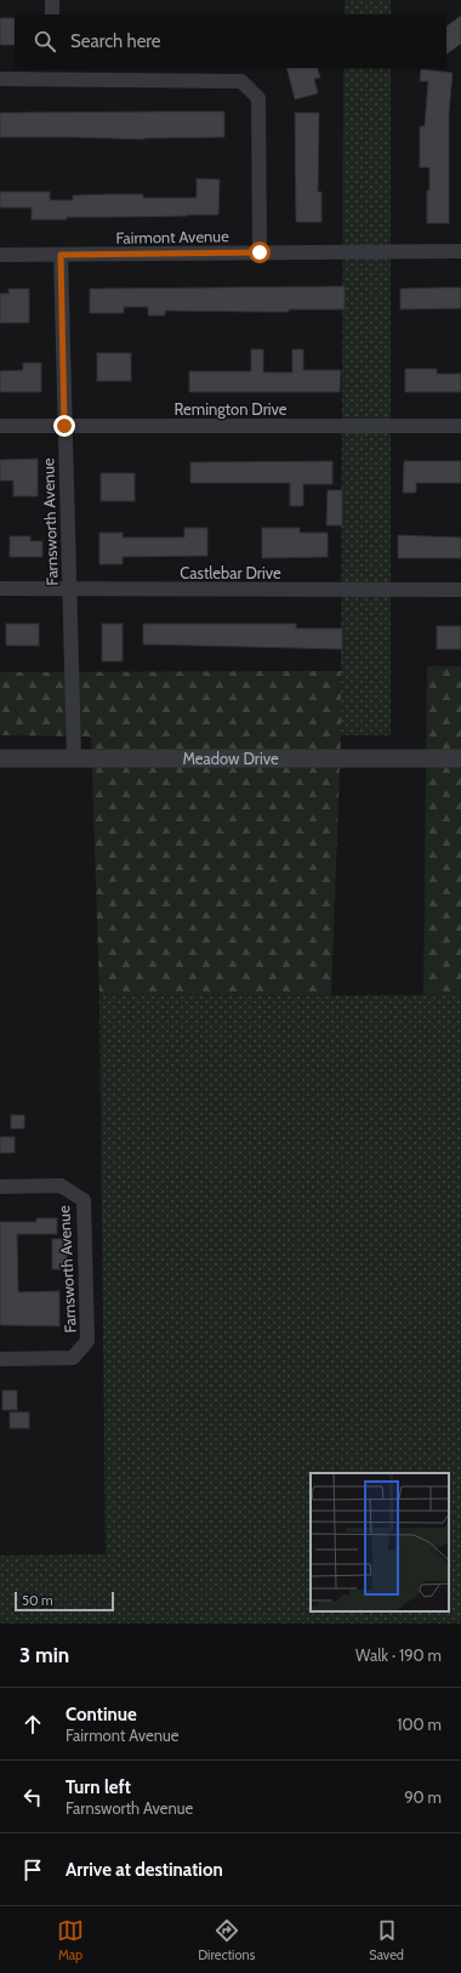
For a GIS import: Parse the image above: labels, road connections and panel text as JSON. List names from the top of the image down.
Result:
{
  "streets": {
    "street": [
      "Fairmont Avenue",
      "Remington Drive",
      "Farnsworth Avenue",
      "Castlebar Drive",
      "Meadow Drive"
    ]
  },
  "crossings": [
    ["Fairmont Avenue", "Farnsworth Avenue"],
    ["Remington Drive", "Farnsworth Avenue"],
    ["Farnsworth Avenue", "Castlebar Drive"],
    ["Farnsworth Avenue", "Meadow Drive"]
  ],
  "scale_bar": "50 m",
  "page": {
    "search": "Search here",
    "scale": "50 m",
    "heading": ["3 min", "Walk · 190 m"],
    "list": [
      ["Continue", "Fairmont Avenue", "100 m"],
      ["Turn left", "Farnsworth Avenue", "90 m"],
      "Arrive at destination"
    ],
    "nav": ["Map", "Directions", "Saved"]
  }
}
